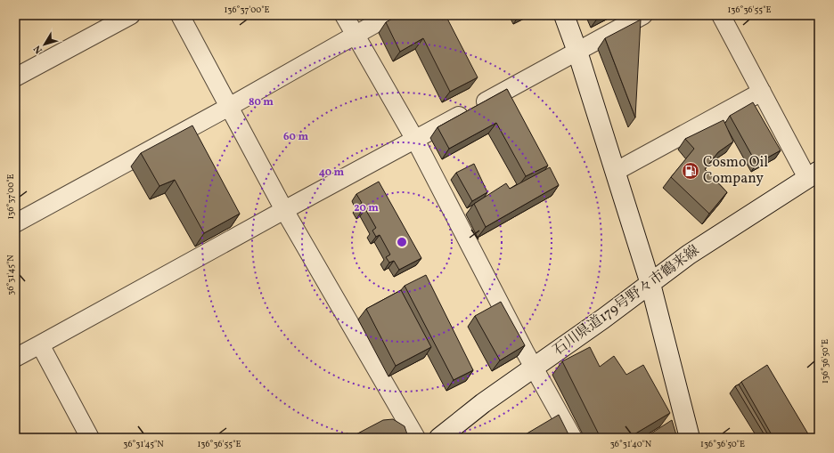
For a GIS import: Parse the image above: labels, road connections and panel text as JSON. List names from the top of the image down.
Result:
{
  "streets": {
    "main road": ["石川県道179号野々市鶴来線"]
  },
  "places": {
    "fuel station": ["Cosmo Oil Company"]
  },
  "north": "bottom left",
  "coordinates": [
    "136°37'00\"E",
    "136°36'55\"E",
    "36°31'45\"N",
    "136°36'50\"E",
    "36°31'40\"N"
  ],
  "rings": [
    "80 m",
    "60 m",
    "40 m",
    "20 m"
  ]
}
